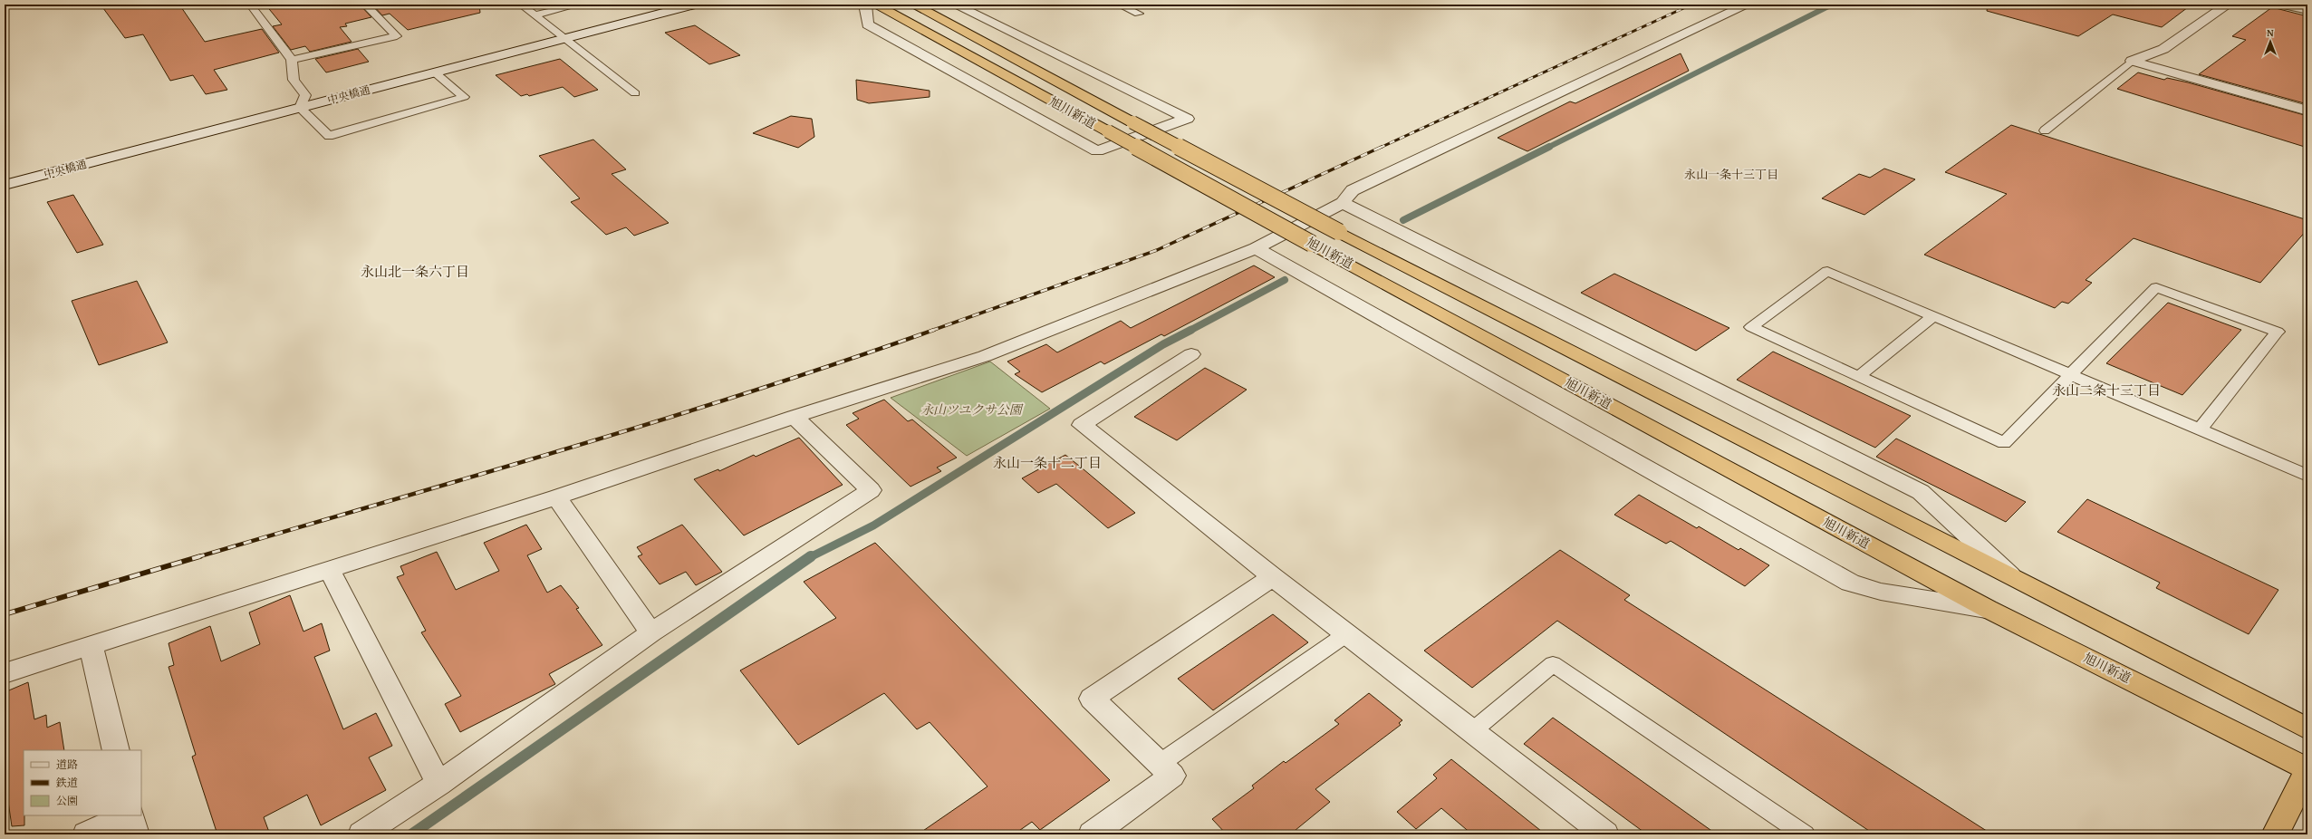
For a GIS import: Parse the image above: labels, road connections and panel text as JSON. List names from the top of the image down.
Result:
{
  "streets": {
    "highway": ["旭川新道"],
    "street": ["中央橋通"]
  },
  "districts": [
    "永山一条十三丁目",
    "永山北一条六丁目",
    "永山二条十三丁目",
    "永山一条十二丁目"
  ],
  "parks": ["永山ツユクサ公園"],
  "legend": ["道路", "鉄道", "公園"],
  "north": "top"
}
